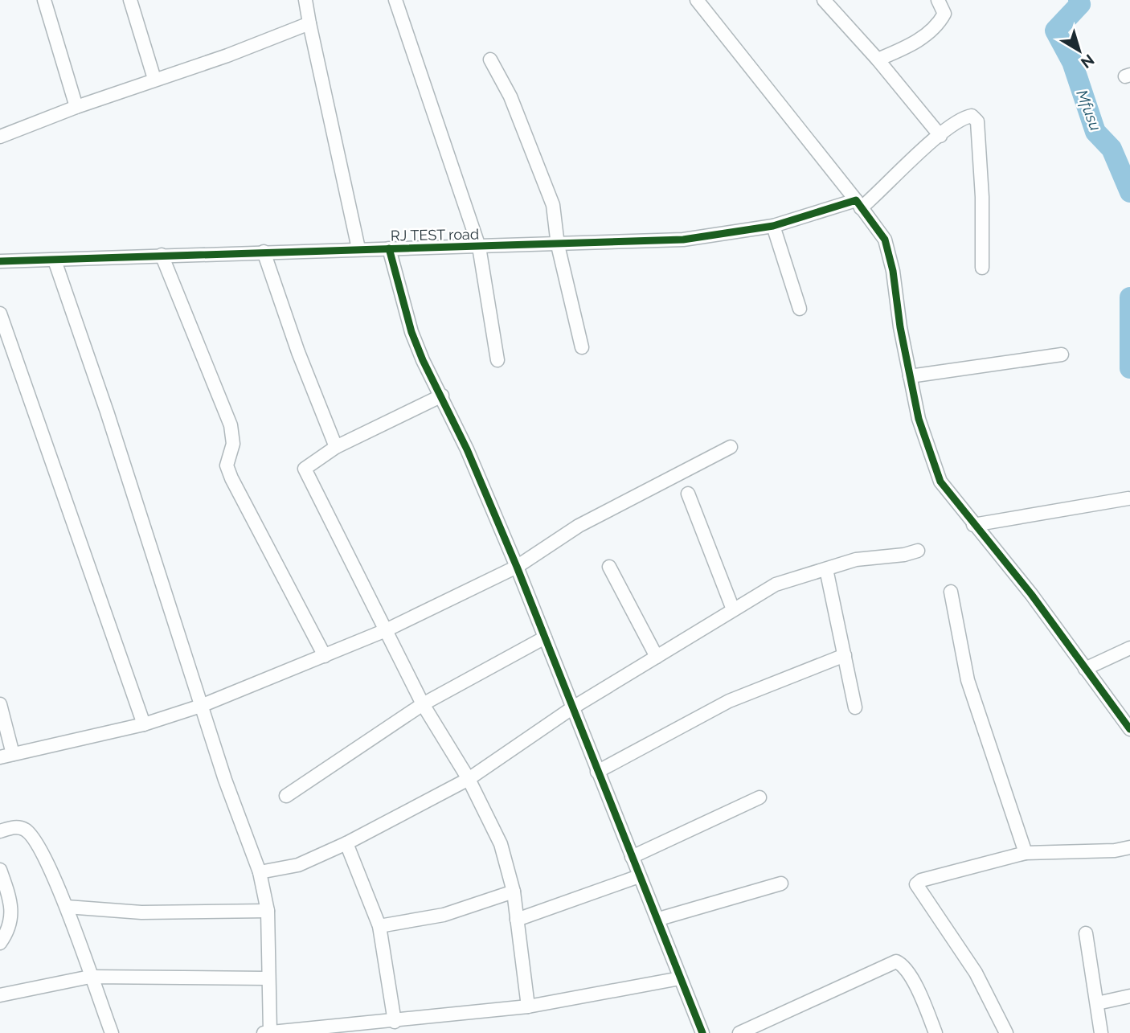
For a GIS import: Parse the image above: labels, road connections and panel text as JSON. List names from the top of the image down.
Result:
{
  "streets": {
    "street": ["RJ TEST road"]
  },
  "water": ["Mfusu"],
  "north": "bottom right"
}
